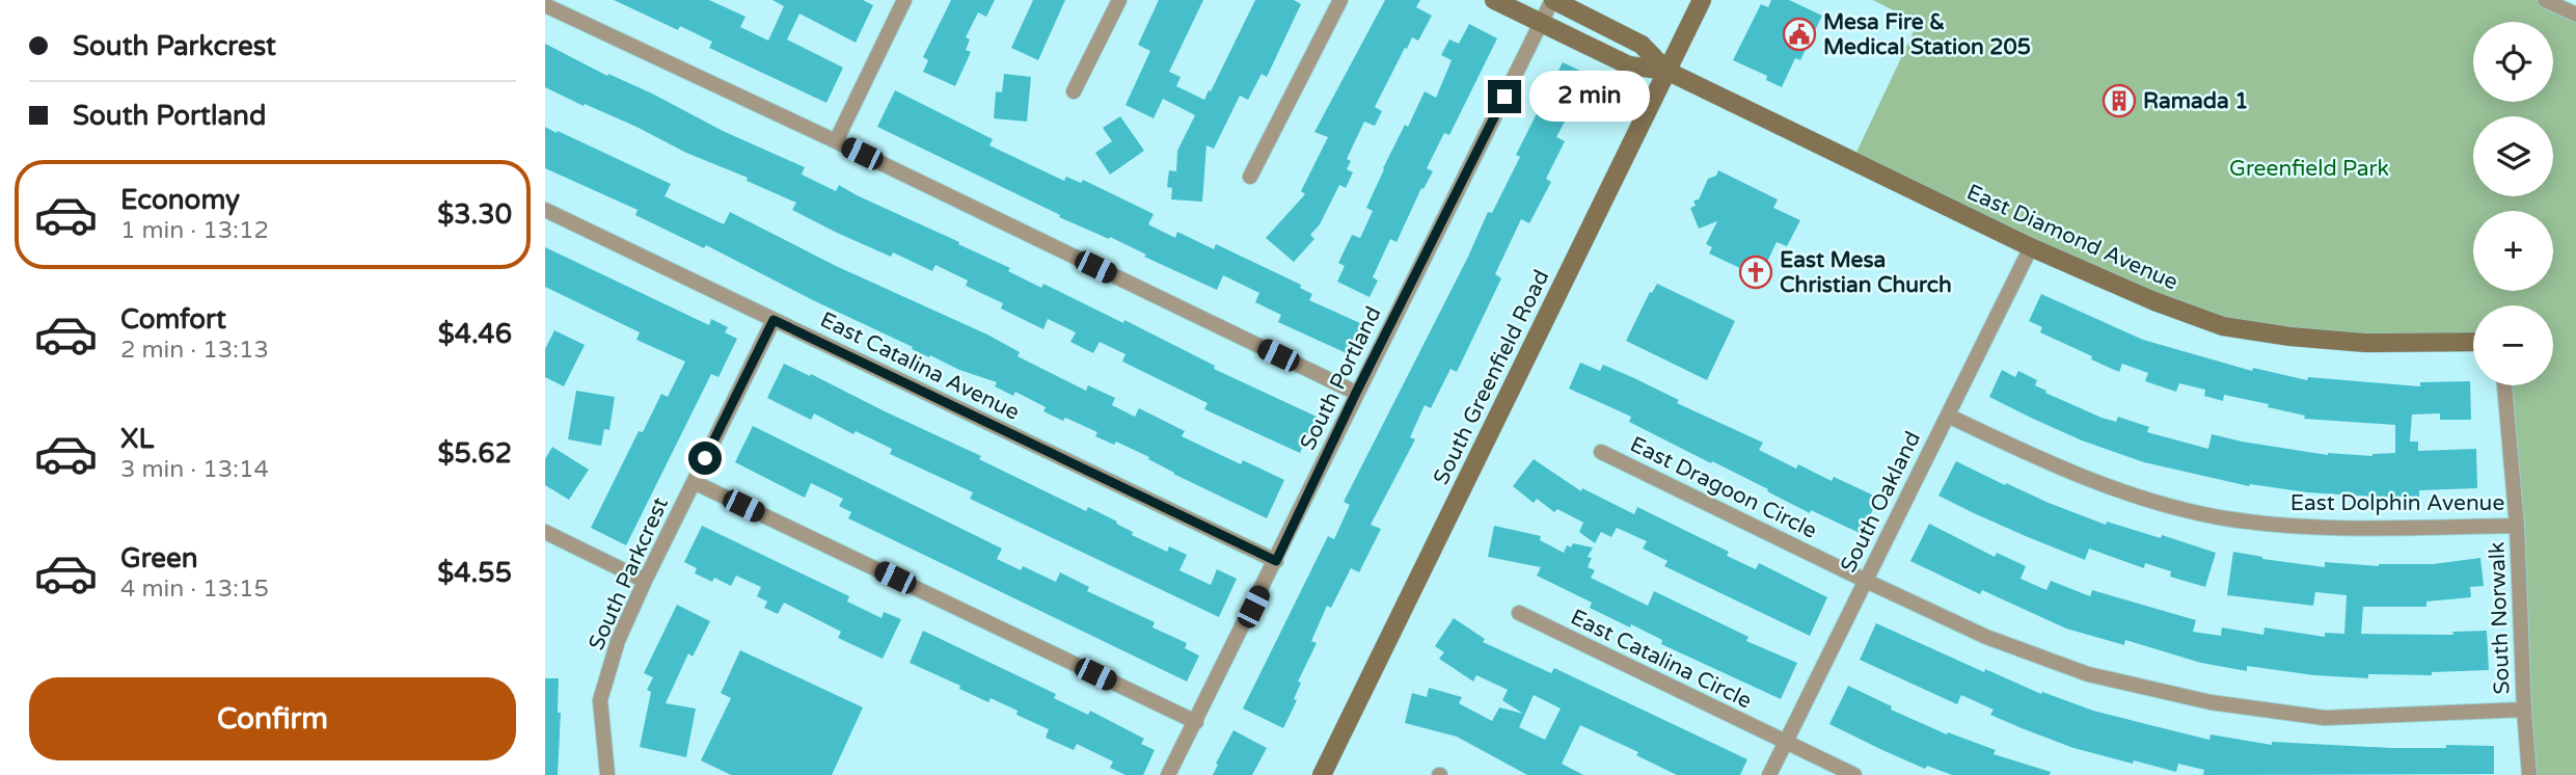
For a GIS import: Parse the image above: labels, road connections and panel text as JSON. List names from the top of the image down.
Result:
{
  "streets": {
    "street": [
      "East Diamond Avenue",
      "East Catalina Avenue",
      "South Greenfield Road",
      "South Portland",
      "East Dragoon Circle",
      "South Oakland",
      "East Dolphin Avenue",
      "South Parkcrest",
      "South Norwalk",
      "East Catalina Circle"
    ]
  },
  "crossings": [
    ["East Diamond Avenue", "South Greenfield Road"],
    ["East Diamond Avenue", "South Portland"],
    ["East Diamond Avenue", "South Oakland"],
    ["East Catalina Avenue", "South Portland"],
    ["East Catalina Avenue", "South Parkcrest"],
    ["East Dragoon Circle", "South Oakland"],
    ["East Dragoon Circle", "South Norwalk"],
    ["South Oakland", "East Dolphin Avenue"],
    ["South Oakland", "East Catalina Circle"],
    ["East Dolphin Avenue", "South Norwalk"]
  ],
  "parks": ["Greenfield Park"],
  "places": {
    "public building": ["Mesa Fire & Medical Station 205"],
    "building": ["Ramada 1"],
    "church": ["East Mesa Christian Church"]
  },
  "page": {
    "banner": ["South Parkcrest", "South Portland"],
    "map_buttons": ["+", "−"],
    "bubble": "2 min",
    "list": [
      {
        "name": "Economy",
        "note": "1 min · 13:12",
        "value": "$3.30"
      },
      {
        "name": "Comfort",
        "note": "2 min · 13:13",
        "value": "$4.46"
      },
      {
        "name": "XL",
        "note": "3 min · 13:14",
        "value": "$5.62"
      },
      {
        "name": "Green",
        "note": "4 min · 13:15",
        "value": "$4.55"
      }
    ],
    "buttons": "Confirm"
  }
}
